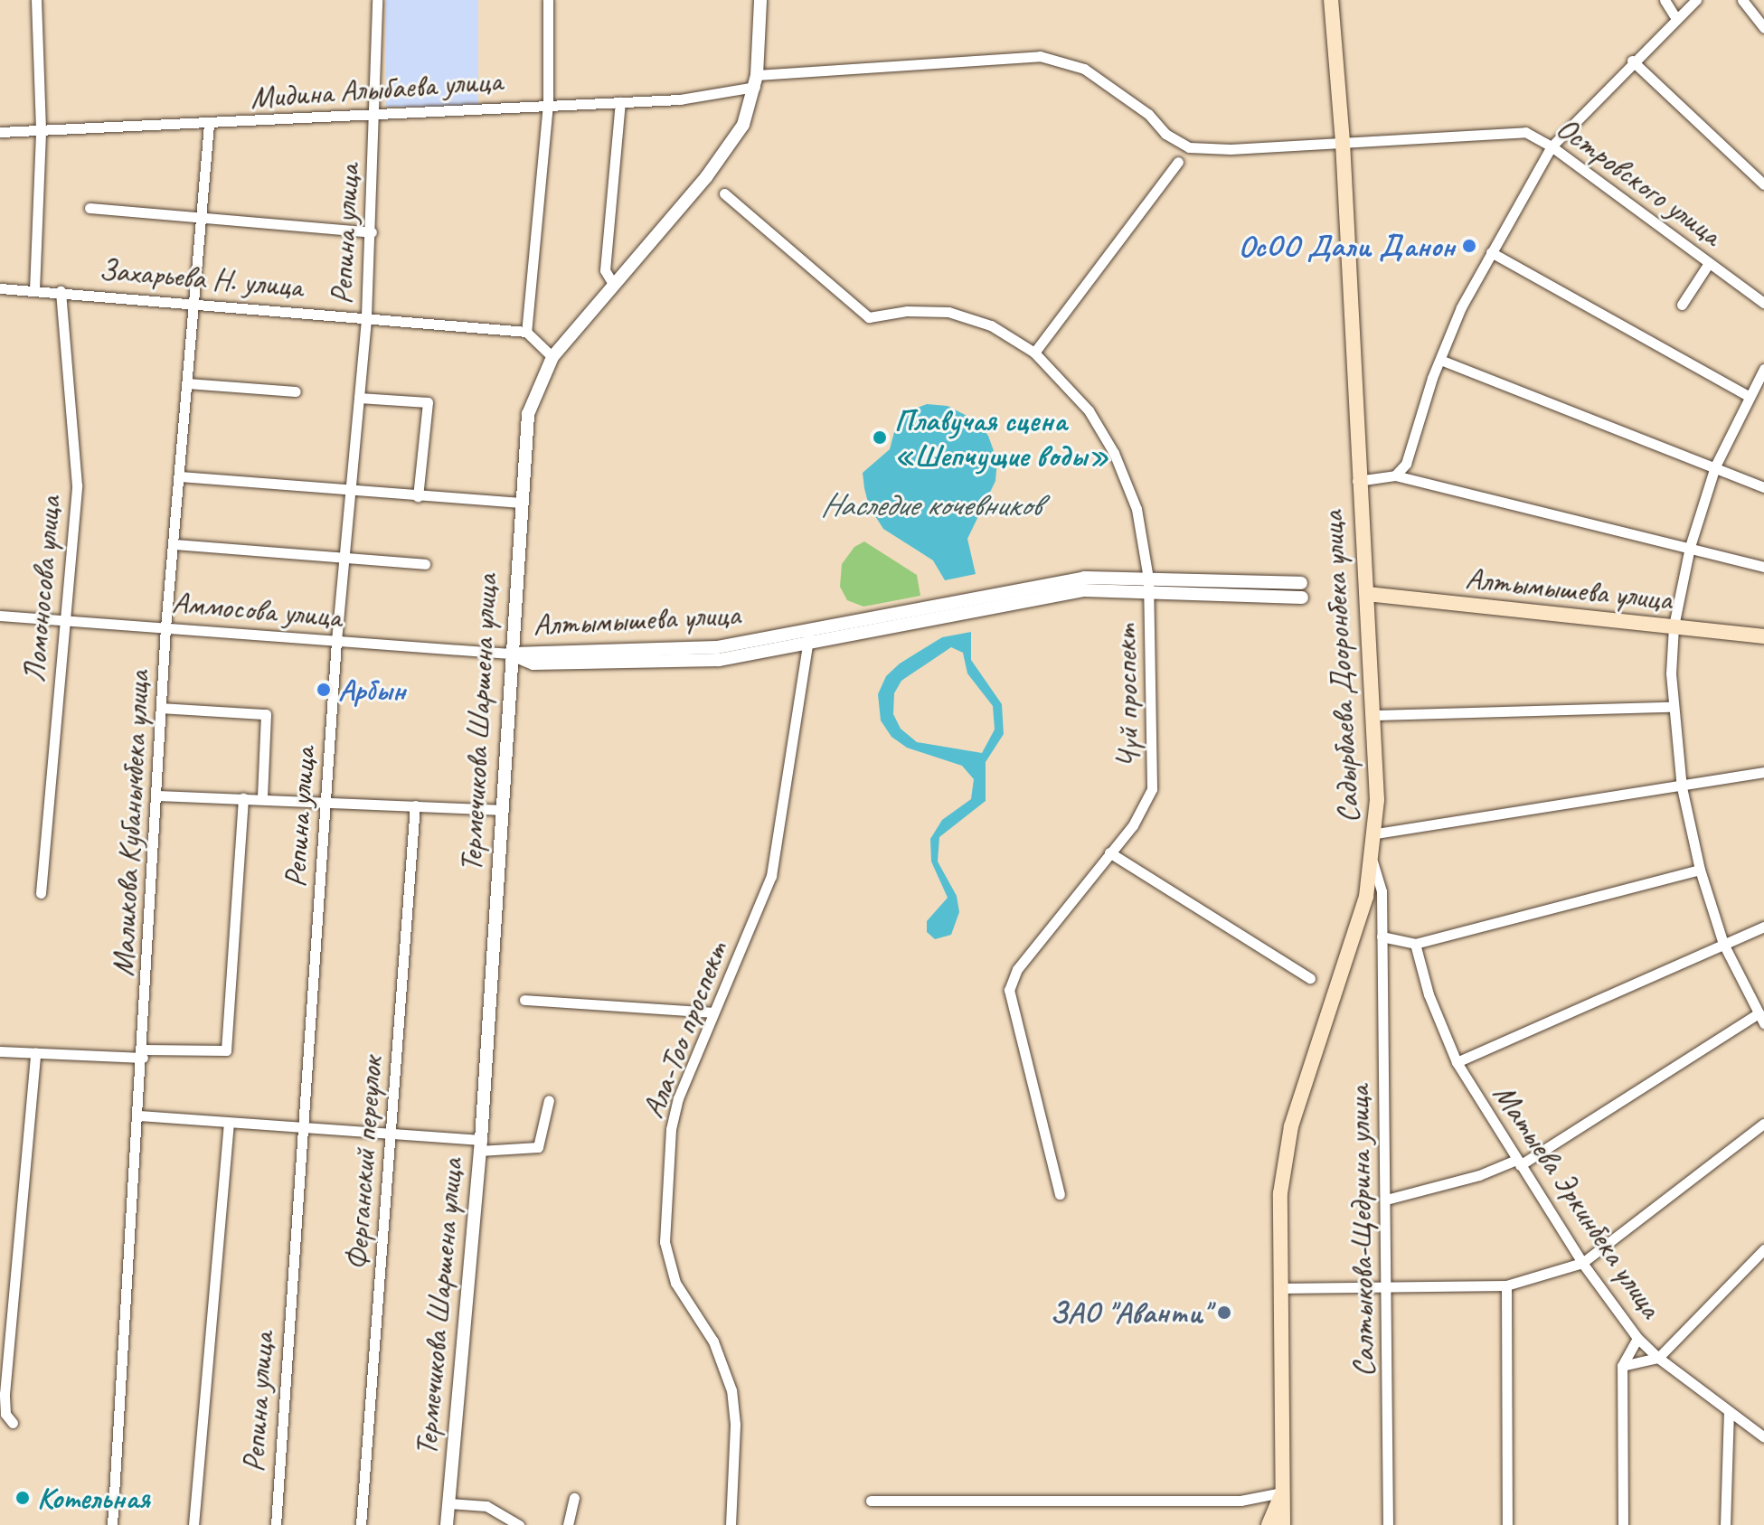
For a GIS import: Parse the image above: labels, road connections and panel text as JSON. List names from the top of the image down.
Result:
{
  "streets": {
    "main road": ["Алтымышева улица", "Садырбаева Дооронбека улица"],
    "street": [
      "Мидина Алыбаева улица",
      "Островского улица",
      "Репина улица",
      "Захарьева Н. улица",
      "Ломоносова улица",
      "Аммосова улица",
      "Чүй проспект",
      "Термечикова Шаршена улица",
      "Маликова Кубанычбека улица",
      "Ала-Тоо проспект",
      "Ферганский переулок",
      "Матыева Эркинбека улица",
      "Салтыкова-Щедрина улица"
    ]
  },
  "crossings": [
    ["Мидина Алыбаева улица", "Островского улица"],
    ["Мидина Алыбаева улица", "Репина улица"],
    ["Мидина Алыбаева улица", "Термечикова Шаршена улица"],
    ["Мидина Алыбаева улица", "Маликова Кубанычбека улица"],
    ["Островского улица", "Садырбаева Дооронбека улица"],
    ["Островского улица", "Термечикова Шаршена улица"],
    ["Репина улица", "Захарьева Н. улица"],
    ["Репина улица", "Аммосова улица"],
    ["Захарьева Н. улица", "Ломоносова улица"],
    ["Захарьева Н. улица", "Маликова Кубанычбека улица"],
    ["Алтымышева улица", "Аммосова улица"],
    ["Алтымышева улица", "Садырбаева Дооронбека улица"],
    ["Алтымышева улица", "Чүй проспект"],
    ["Алтымышева улица", "Термечикова Шаршена улица"],
    ["Алтымышева улица", "Ала-Тоо проспект"],
    ["Ломоносова улица", "Аммосова улица"],
    ["Аммосова улица", "Термечикова Шаршена улица"],
    ["Аммосова улица", "Маликова Кубанычбека улица"],
    ["Садырбаева Дооронбека улица", "Салтыкова-Щедрина улица"]
  ],
  "water": ["Наследие кочевников"],
  "places": [
    "ОсОО Дали Данон",
    "Плавучая сцена «Шепчущие воды»",
    "Арбын",
    "ЗАО \"Аванти\"",
    "Котельная"
  ]
}
